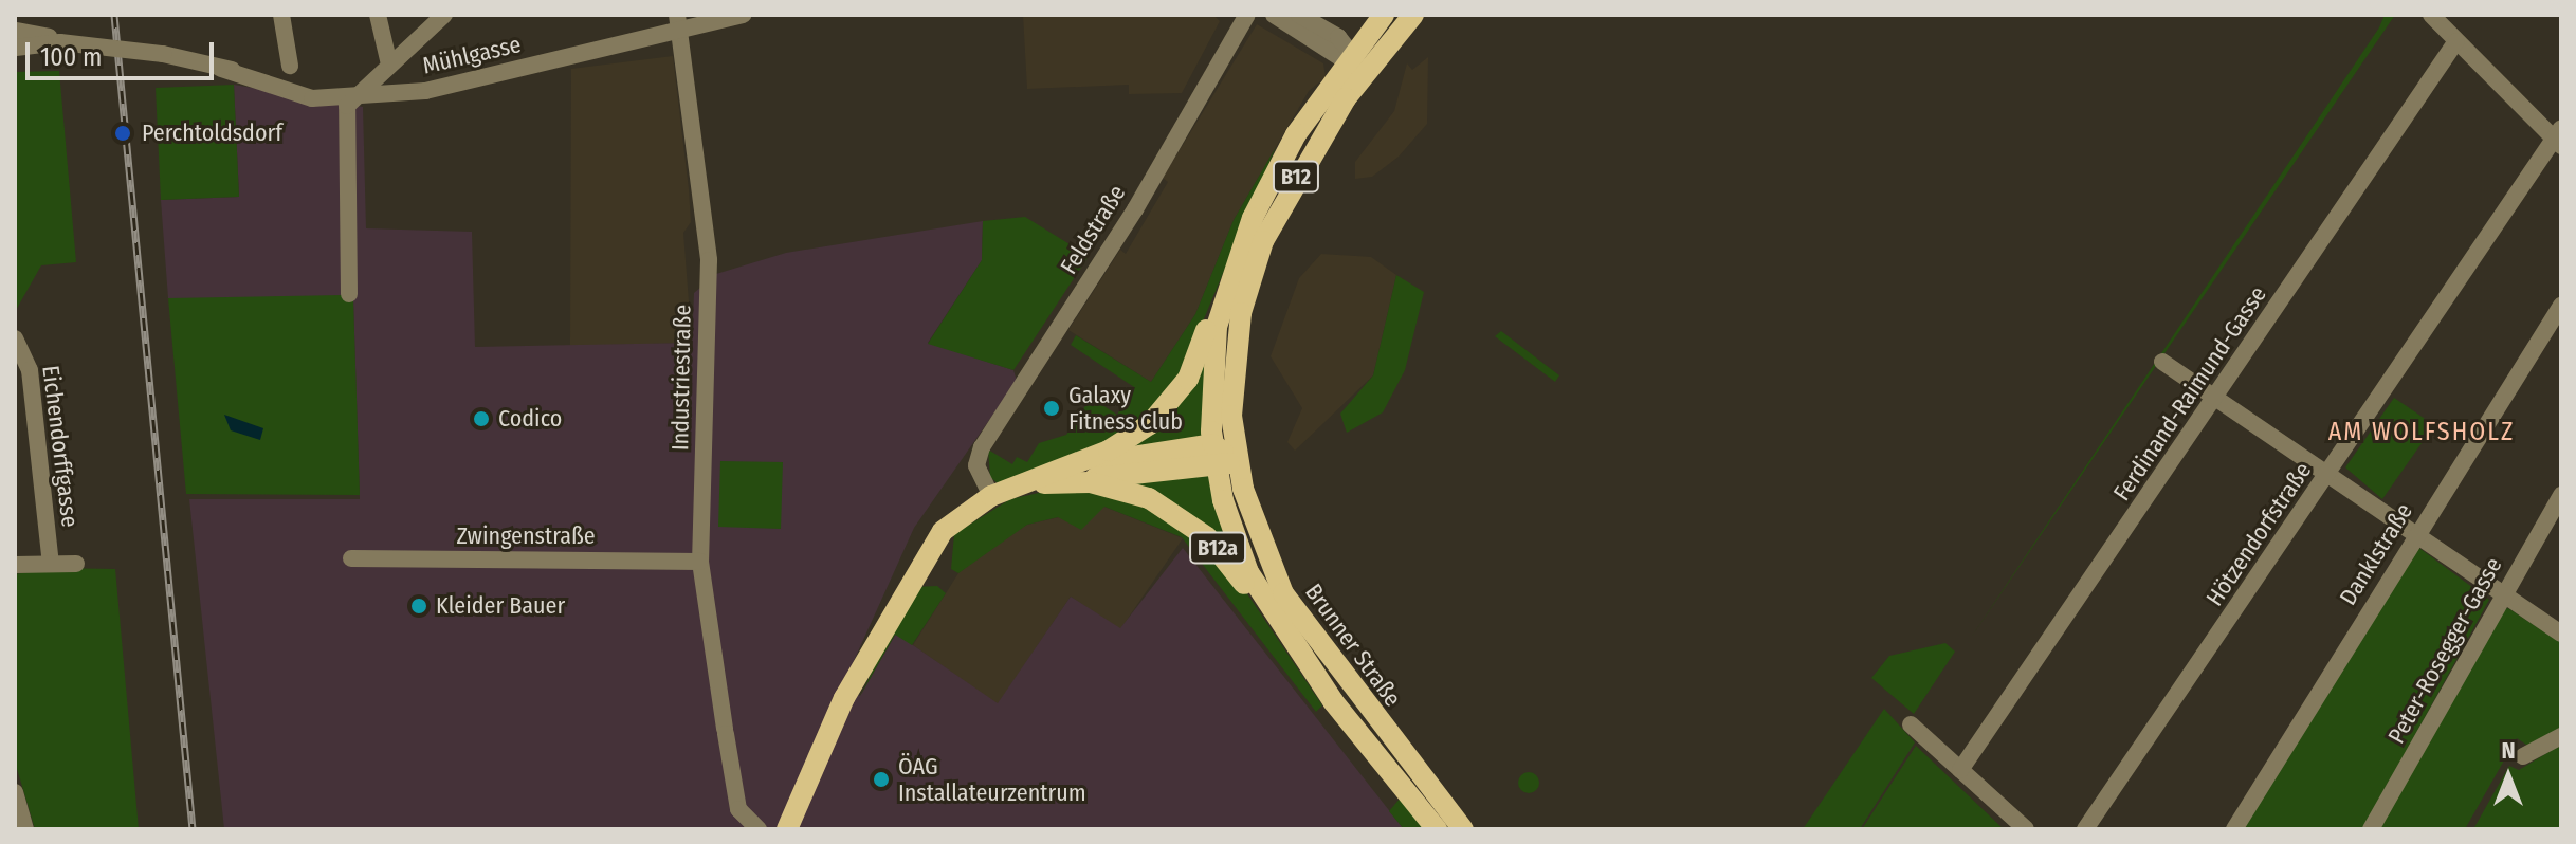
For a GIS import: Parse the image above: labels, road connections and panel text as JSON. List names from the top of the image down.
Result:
{
  "streets": {
    "main road": ["B12", "B12a", "Brunner Straße"],
    "street": [
      "Mühlgasse",
      "Feldstraße",
      "Industriestraße",
      "Ferdinand-Raimund-Gasse",
      "Eichendorffgasse",
      "Hötzendorfstraße",
      "Zwingenstraße",
      "Danklstraße",
      "Peter-Rosegger-Gasse"
    ]
  },
  "crossings": [
    ["Mühlgasse", "Industriestraße"],
    ["Industriestraße", "Zwingenstraße"],
    ["B12a", "Brunner Straße"]
  ],
  "districts": ["AM WOLFSHOLZ"],
  "places": [
    "Perchtoldsdorf",
    "Galaxy Fitness Club",
    "Codico",
    "Kleider Bauer",
    "ÖAG Installateurzentrum"
  ],
  "scale_bar": "100 m",
  "north": "top"
}
